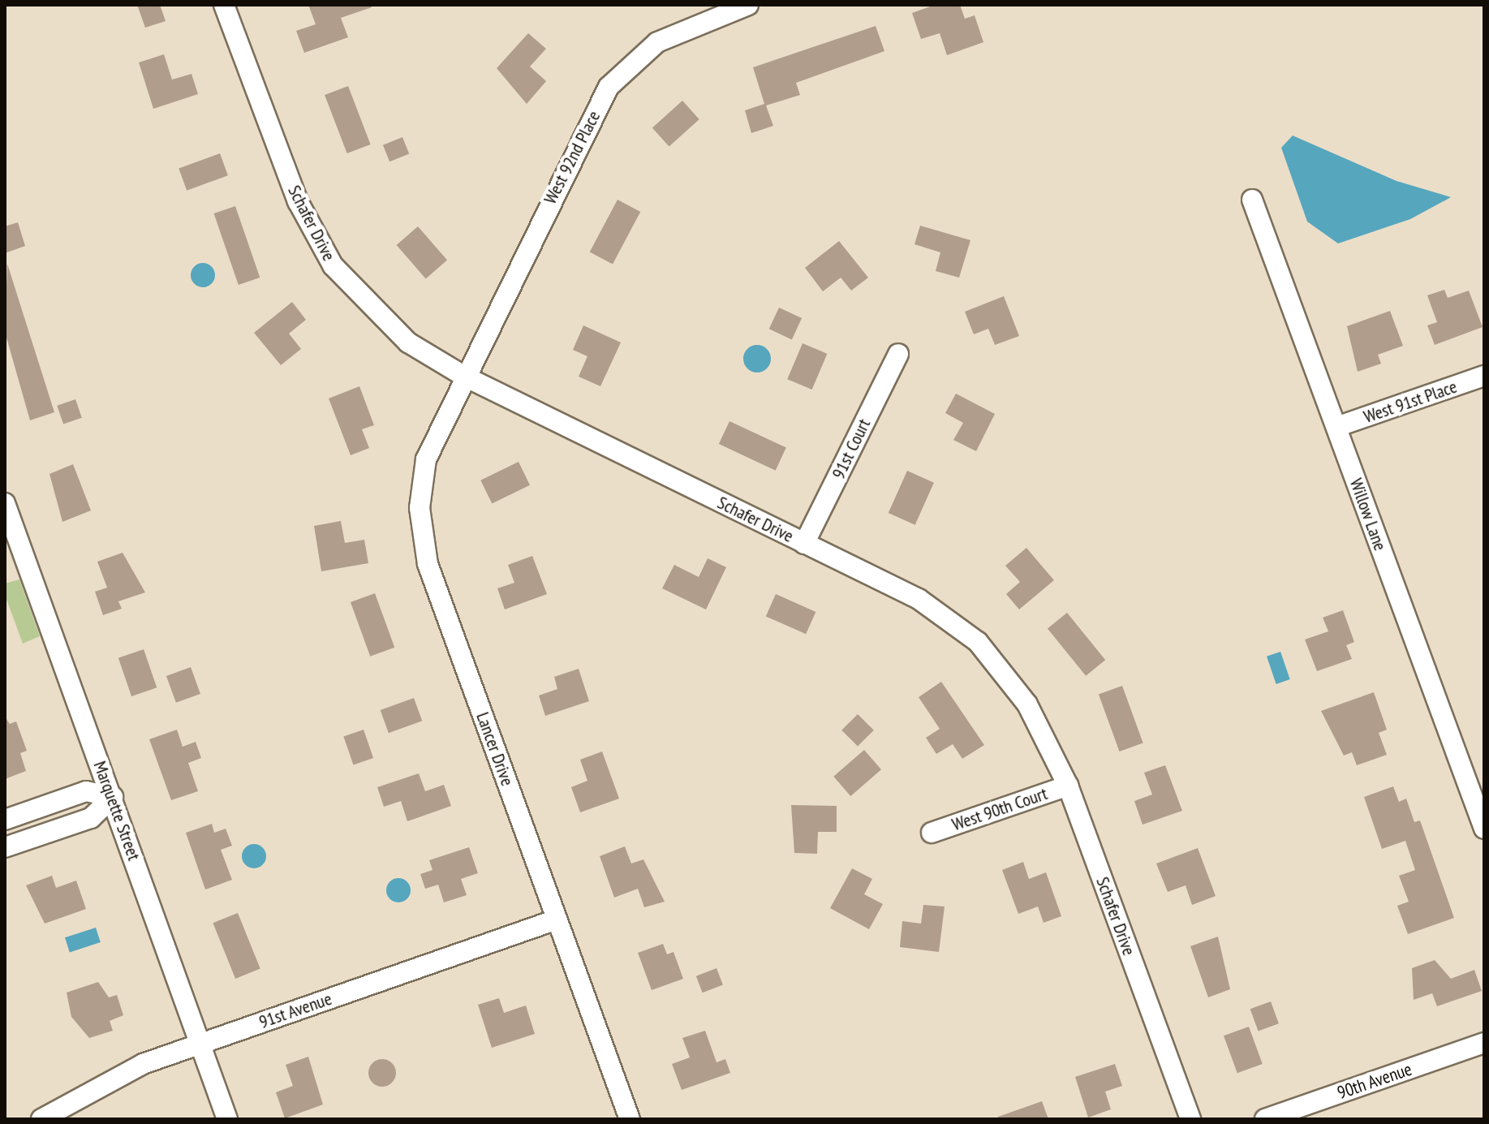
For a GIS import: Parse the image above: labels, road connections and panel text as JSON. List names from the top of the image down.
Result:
{
  "streets": {
    "street": [
      "West 92nd Place",
      "Schafer Drive",
      "West 91st Place",
      "91st Court",
      "Willow Lane",
      "Lancer Drive",
      "West 90th Court",
      "Marquette Street",
      "91st Avenue",
      "90th Avenue"
    ]
  },
  "crossings": [
    ["West 92nd Place", "Schafer Drive"],
    ["West 92nd Place", "Lancer Drive"],
    ["Schafer Drive", "91st Court"],
    ["Schafer Drive", "Lancer Drive"],
    ["Schafer Drive", "West 90th Court"],
    ["West 91st Place", "Willow Lane"],
    ["Lancer Drive", "91st Avenue"],
    ["Marquette Street", "91st Avenue"]
  ]
}
